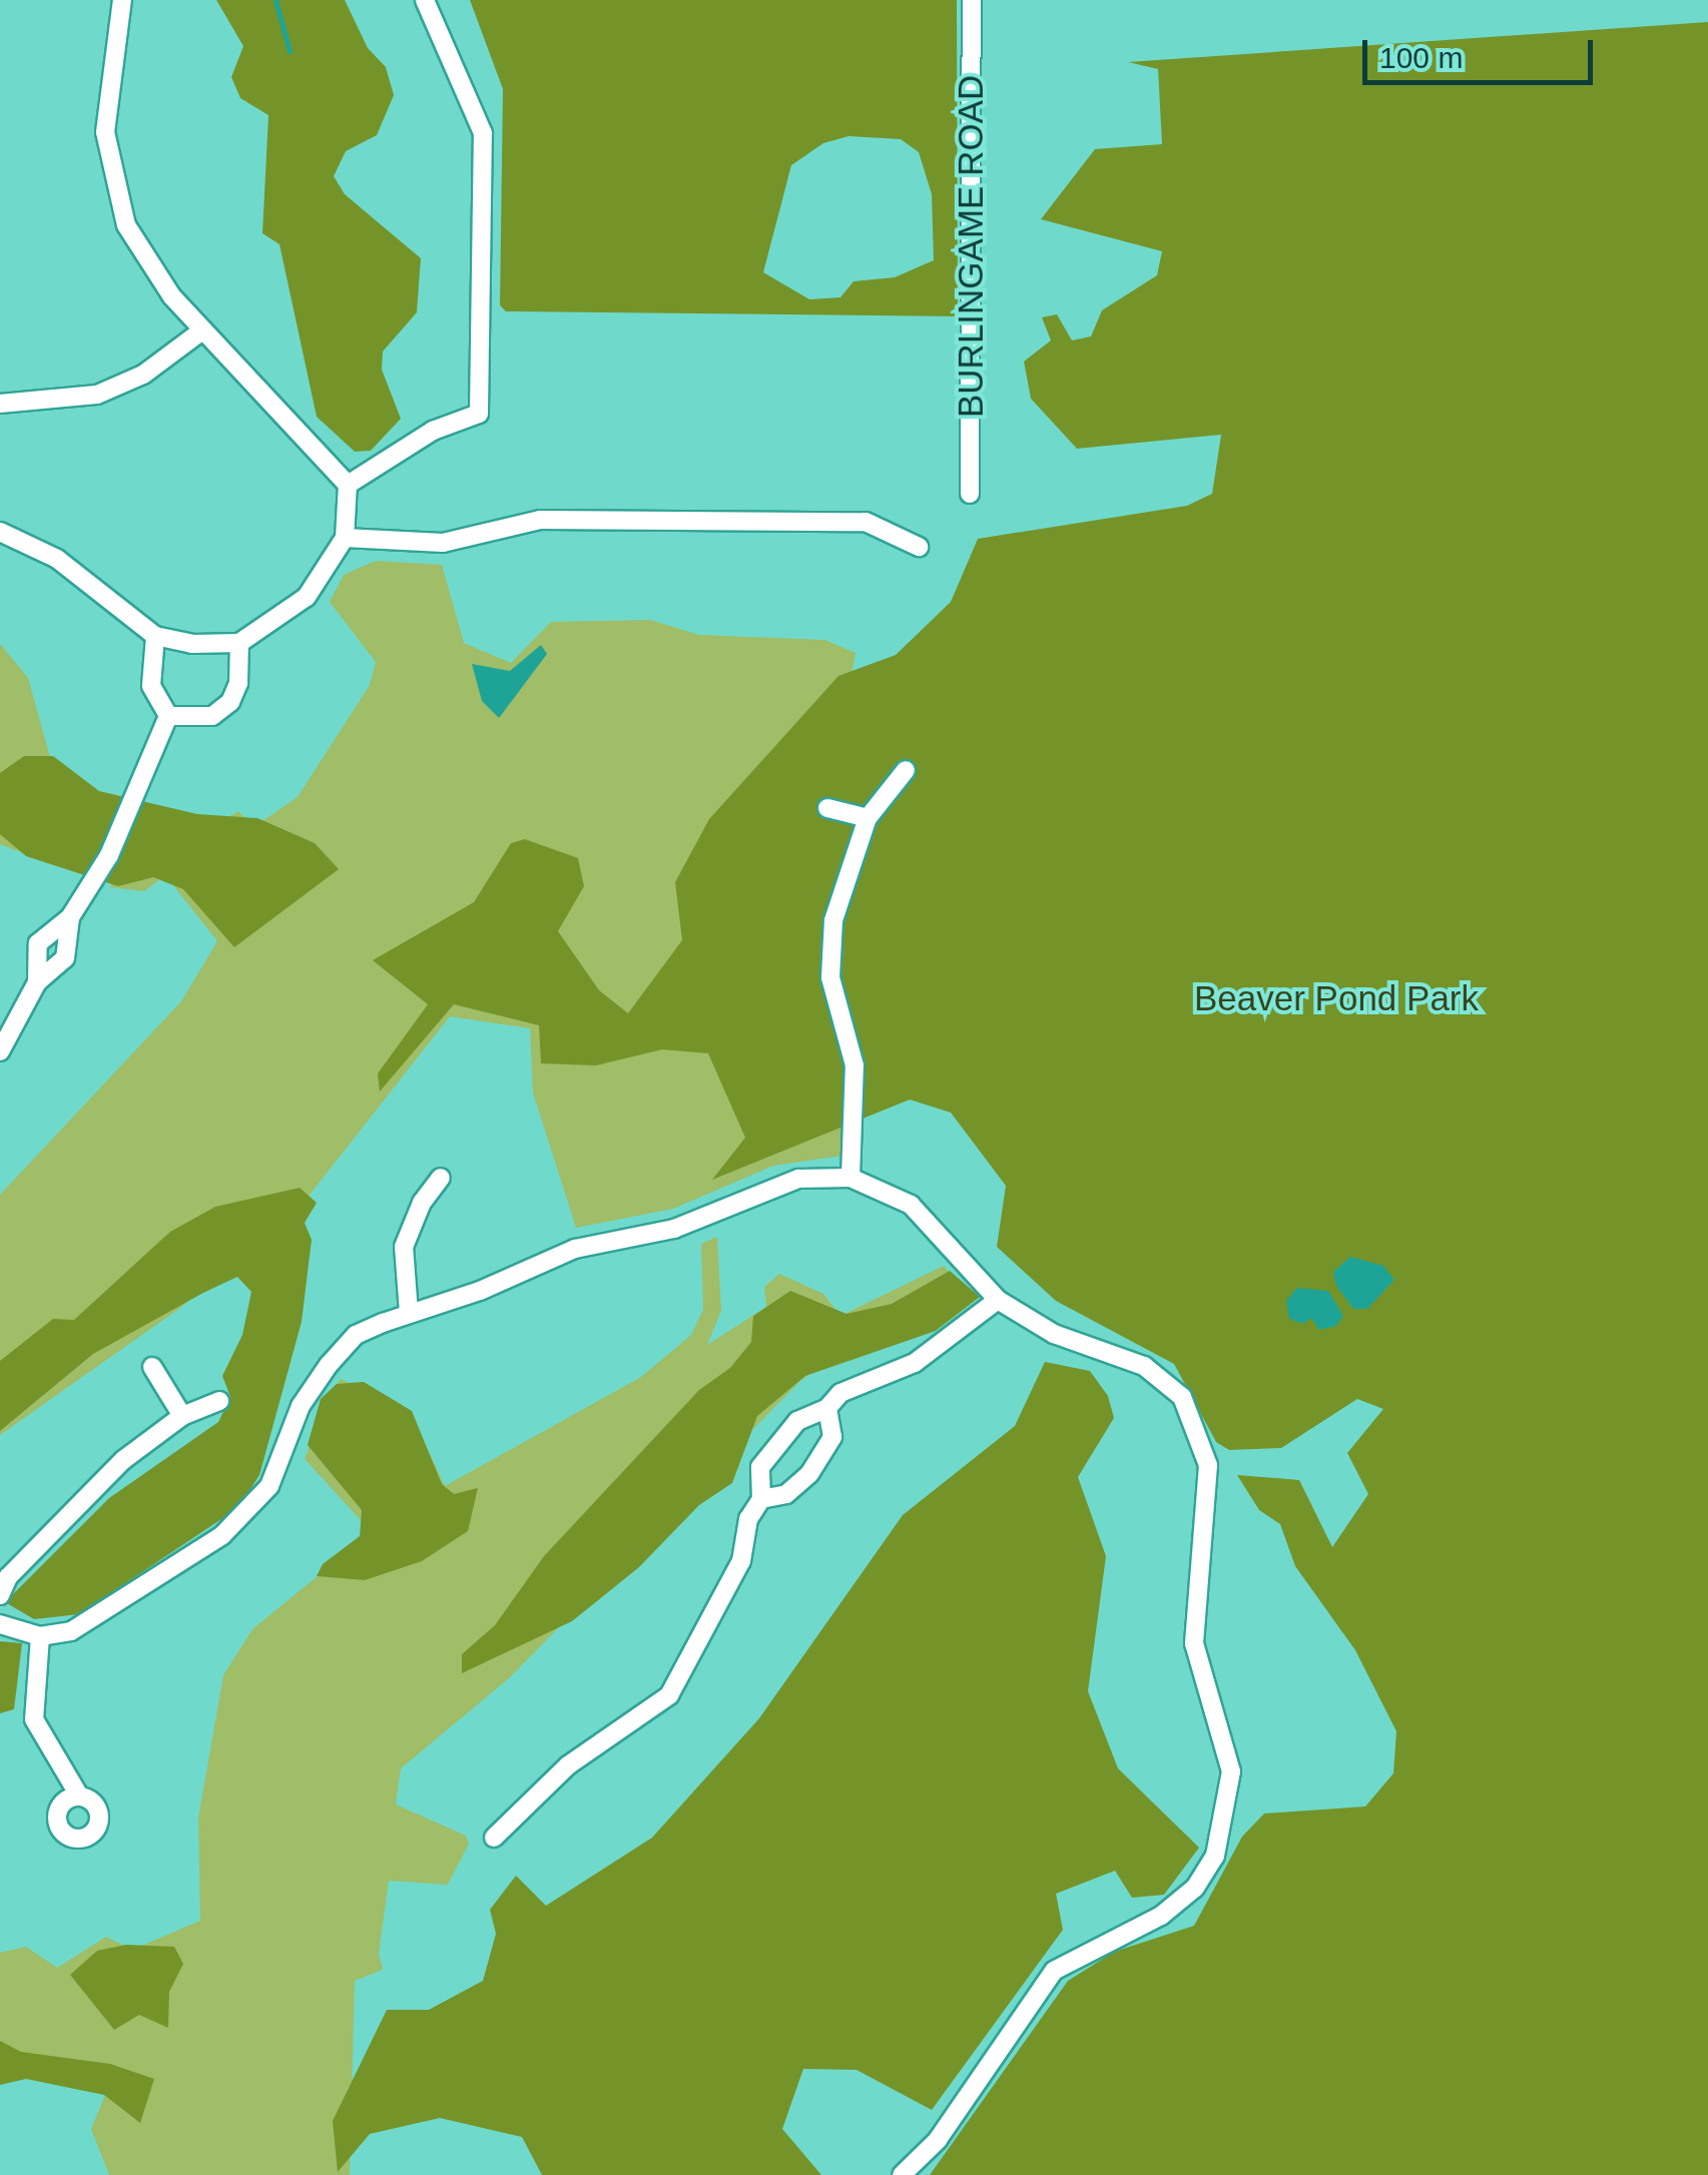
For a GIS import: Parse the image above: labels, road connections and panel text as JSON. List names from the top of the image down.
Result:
{
  "streets": {
    "street": ["BURLINGAME ROAD"]
  },
  "parks": ["Beaver Pond Park"],
  "scale_bar": "100 m"
}
